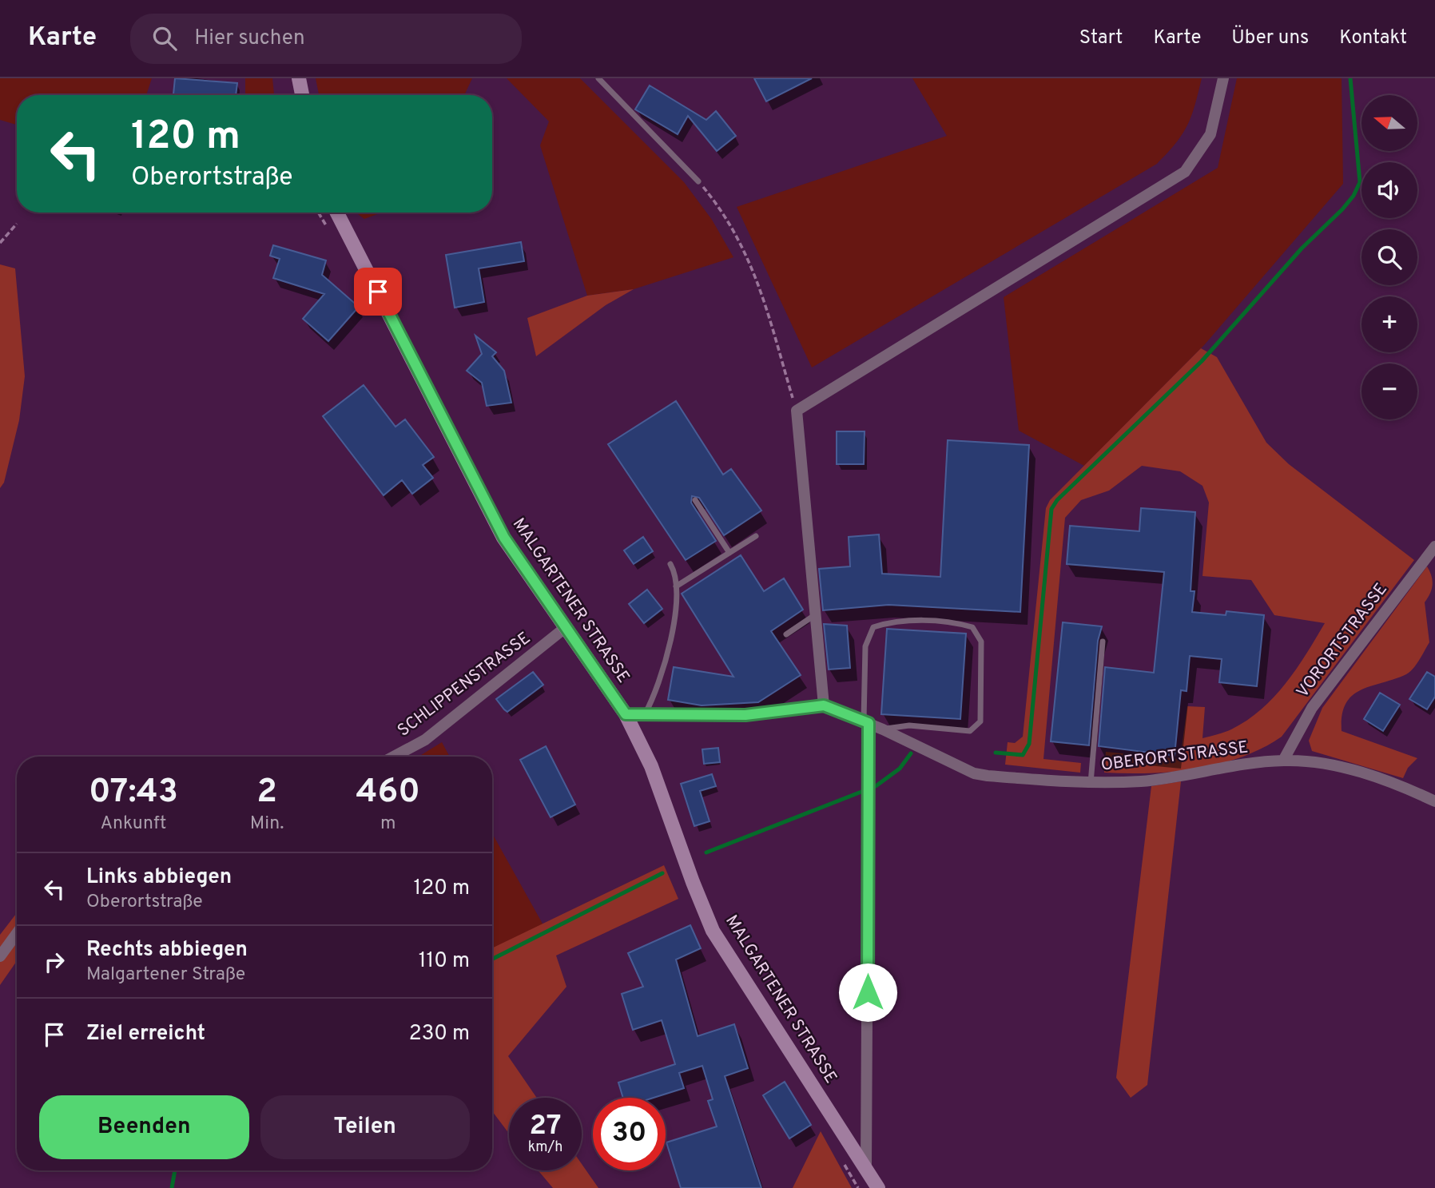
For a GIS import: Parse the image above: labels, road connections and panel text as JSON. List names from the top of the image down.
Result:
{
  "streets": {
    "street": [
      "MALGARTENER STRASSE",
      "VORORTSTRASSE",
      "SCHLIPPENSTRASSE",
      "OBERORTSTRASSE"
    ]
  },
  "crossings": [
    ["MALGARTENER STRASSE", "SCHLIPPENSTRASSE"],
    ["MALGARTENER STRASSE", "OBERORTSTRASSE"],
    ["VORORTSTRASSE", "OBERORTSTRASSE"]
  ],
  "north": "left",
  "page": {
    "header": "Karte",
    "search": "Hier suchen",
    "nav": [
      "Start",
      "Karte",
      "Über uns",
      "Kontakt"
    ],
    "map_buttons": ["+", "−"],
    "turn": ["120 m", "Oberortstraße"],
    "eta": [
      "07:43",
      "Ankunft",
      "2",
      "Min.",
      "460",
      "m"
    ],
    "list": [
      {
        "name": "Links abbiegen",
        "note": "Oberortstraße",
        "value": "120 m"
      },
      {
        "name": "Rechts abbiegen",
        "note": "Malgartener Straße",
        "value": "110 m"
      },
      {
        "name": "Ziel erreicht",
        "value": "230 m"
      }
    ],
    "buttons": ["Beenden", "Teilen"],
    "speed": "27 km/h",
    "limit": "30"
  }
}
